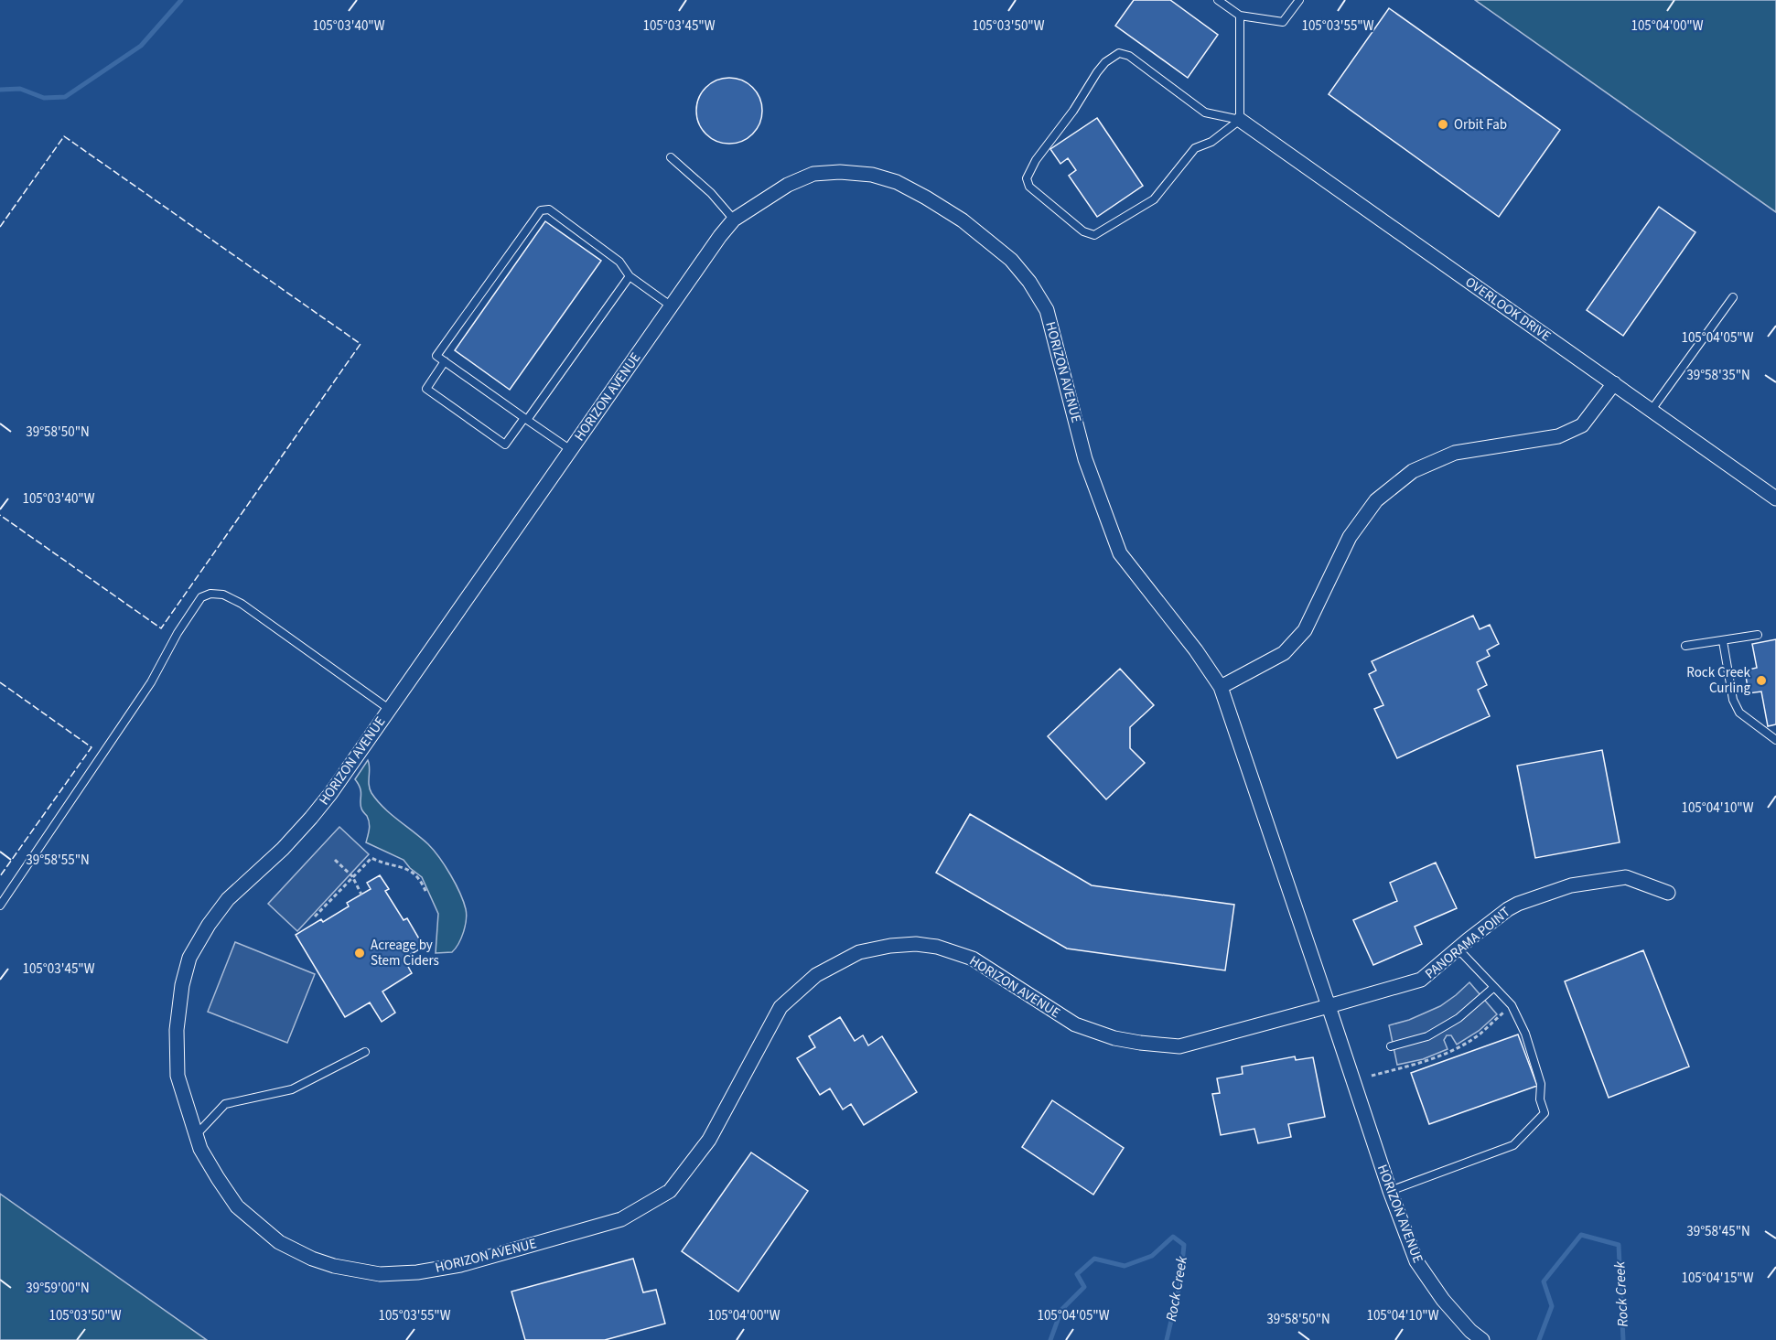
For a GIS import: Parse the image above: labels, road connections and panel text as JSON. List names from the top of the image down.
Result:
{
  "streets": {
    "street": ["OVERLOOK DRIVE", "HORIZON AVENUE", "PANORAMA POINT"]
  },
  "crossings": [
    ["HORIZON AVENUE", "PANORAMA POINT"]
  ],
  "water": ["Rock Creek"],
  "places": ["Orbit Fab", "Rock Creek Curling", "Acreage by Stem Ciders"],
  "coordinates": [
    "105°03'40\"W",
    "105°03'45\"W",
    "105°03'50\"W",
    "105°03'55\"W",
    "105°04'00\"W",
    "105°04'05\"W",
    "39°58'35\"N",
    "39°58'50\"N",
    "105°04'10\"W",
    "39°58'55\"N",
    "39°58'45\"N",
    "105°04'15\"W",
    "39°59'00\"N"
  ]
}
